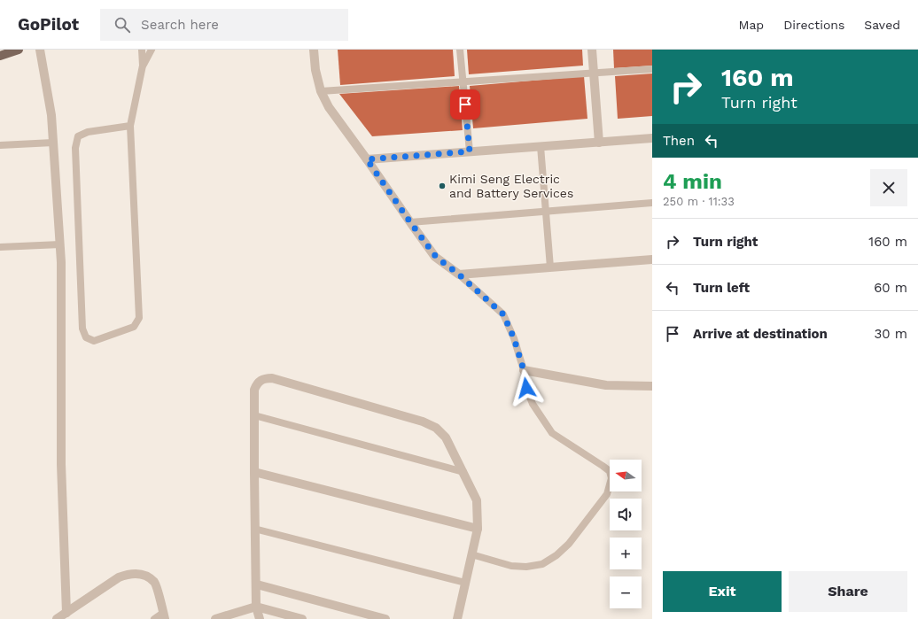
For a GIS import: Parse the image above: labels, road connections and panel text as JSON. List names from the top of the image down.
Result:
{
  "places": ["Kimi Seng Electric and Battery Services"],
  "north": "left",
  "page": {
    "header": "GoPilot",
    "search": "Search here",
    "nav": ["Map", "Directions", "Saved"],
    "turn": ["160 m", "Turn right"],
    "then": "Then",
    "heading": ["4 min", "250 m · 11:33"],
    "list": [
      {
        "name": "Turn right",
        "value": "160 m"
      },
      {
        "name": "Turn left",
        "value": "60 m"
      },
      {
        "name": "Arrive at destination",
        "value": "30 m"
      }
    ],
    "map_buttons": ["+", "−"],
    "buttons": ["Exit", "Share"]
  }
}
